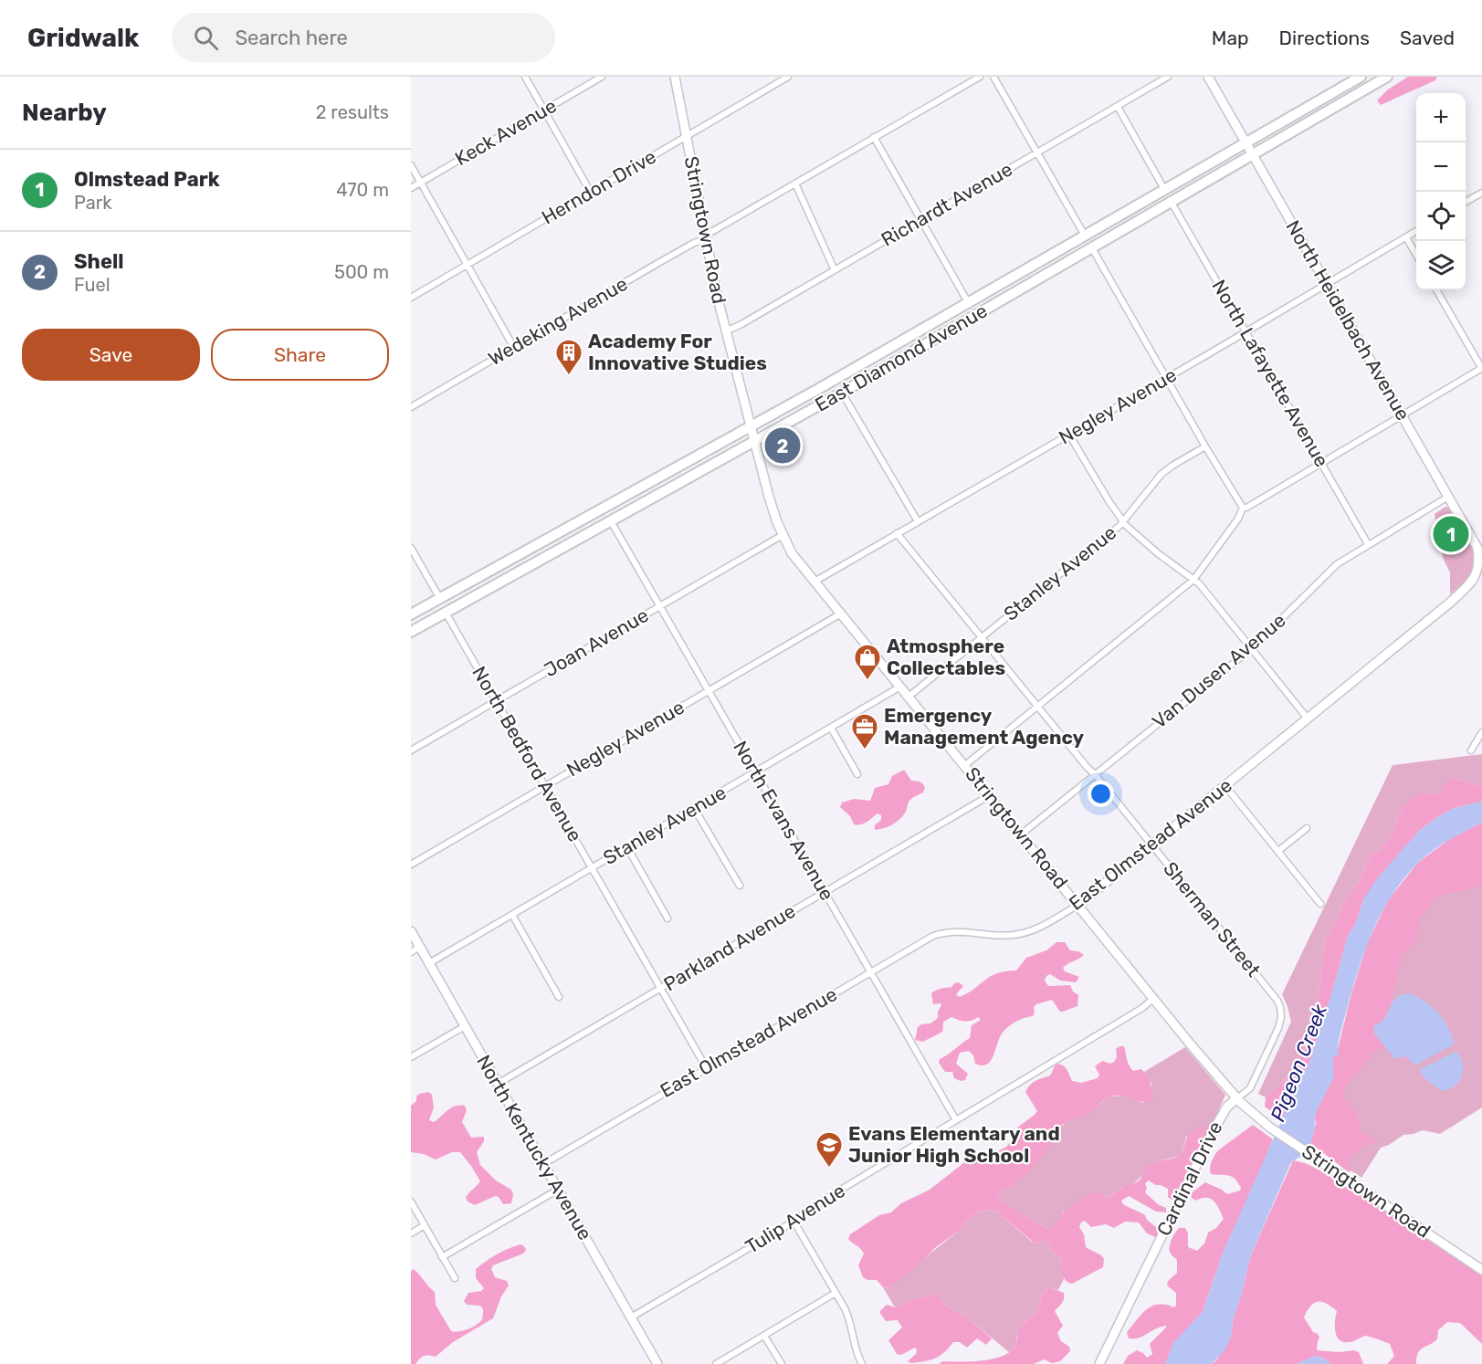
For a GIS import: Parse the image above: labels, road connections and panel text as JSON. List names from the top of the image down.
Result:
{
  "streets": {
    "main road": ["East Diamond Avenue"],
    "street": [
      "Keck Avenue",
      "Herndon Drive",
      "Richardt Avenue",
      "Stringtown Road",
      "North Heidelbach Avenue",
      "Wedeking Avenue",
      "North Lafayette Avenue",
      "Negley Avenue",
      "Stanley Avenue",
      "Joan Avenue",
      "Van Dusen Avenue",
      "North Bedford Avenue",
      "North Evans Avenue",
      "East Olmstead Avenue",
      "Sherman Street",
      "Parkland Avenue",
      "North Kentucky Avenue",
      "Cardinal Drive",
      "Tulip Avenue"
    ]
  },
  "crossings": [
    ["Herndon Drive", "Stringtown Road"],
    ["Richardt Avenue", "Stringtown Road"],
    ["Stringtown Road", "Wedeking Avenue"],
    ["Stringtown Road", "East Diamond Avenue"],
    ["Stringtown Road", "Negley Avenue"],
    ["Stringtown Road", "Stanley Avenue"],
    ["Stringtown Road", "Joan Avenue"],
    ["Stringtown Road", "Van Dusen Avenue"],
    ["Stringtown Road", "East Olmstead Avenue"],
    ["Stringtown Road", "Parkland Avenue"],
    ["Stringtown Road", "Cardinal Drive"],
    ["Stringtown Road", "Tulip Avenue"],
    ["North Heidelbach Avenue", "East Diamond Avenue"],
    ["North Heidelbach Avenue", "Negley Avenue"],
    ["North Heidelbach Avenue", "Van Dusen Avenue"],
    ["North Heidelbach Avenue", "East Olmstead Avenue"],
    ["East Diamond Avenue", "North Lafayette Avenue"],
    ["East Diamond Avenue", "North Bedford Avenue"],
    ["East Diamond Avenue", "North Evans Avenue"],
    ["North Lafayette Avenue", "Negley Avenue"],
    ["North Lafayette Avenue", "Van Dusen Avenue"],
    ["Negley Avenue", "North Bedford Avenue"],
    ["Negley Avenue", "North Evans Avenue"],
    ["Negley Avenue", "Sherman Street"],
    ["Stanley Avenue", "North Bedford Avenue"],
    ["Stanley Avenue", "North Evans Avenue"],
    ["Stanley Avenue", "Sherman Street"],
    ["Stanley Avenue", "North Kentucky Avenue"],
    ["Joan Avenue", "North Bedford Avenue"],
    ["Joan Avenue", "North Evans Avenue"],
    ["Van Dusen Avenue", "Sherman Street"],
    ["North Bedford Avenue", "East Olmstead Avenue"],
    ["North Bedford Avenue", "Parkland Avenue"],
    ["North Evans Avenue", "East Olmstead Avenue"],
    ["North Evans Avenue", "Parkland Avenue"],
    ["North Evans Avenue", "Tulip Avenue"],
    ["East Olmstead Avenue", "Sherman Street"],
    ["East Olmstead Avenue", "North Kentucky Avenue"],
    ["Sherman Street", "Cardinal Drive"],
    ["Parkland Avenue", "North Kentucky Avenue"],
    ["North Kentucky Avenue", "Tulip Avenue"]
  ],
  "water": ["Pigeon Creek"],
  "places": {
    "building": ["Academy For Innovative Studies"],
    "shop": ["Atmosphere Collectables"],
    "office": ["Emergency Management Agency"],
    "school or university": ["Evans Elementary and Junior High School"]
  },
  "page": {
    "header": "Gridwalk",
    "search": "Search here",
    "nav": ["Map", "Directions", "Saved"],
    "heading": ["Nearby", "2 results"],
    "map_buttons": ["+", "−"],
    "list": [
      {
        "mark": "1",
        "name": "Olmstead Park",
        "note": "Park",
        "value": "470 m"
      },
      {
        "mark": "2",
        "name": "Shell",
        "note": "Fuel",
        "value": "500 m"
      }
    ],
    "buttons": ["Save", "Share"],
    "pins": ["2", "1"]
  }
}
